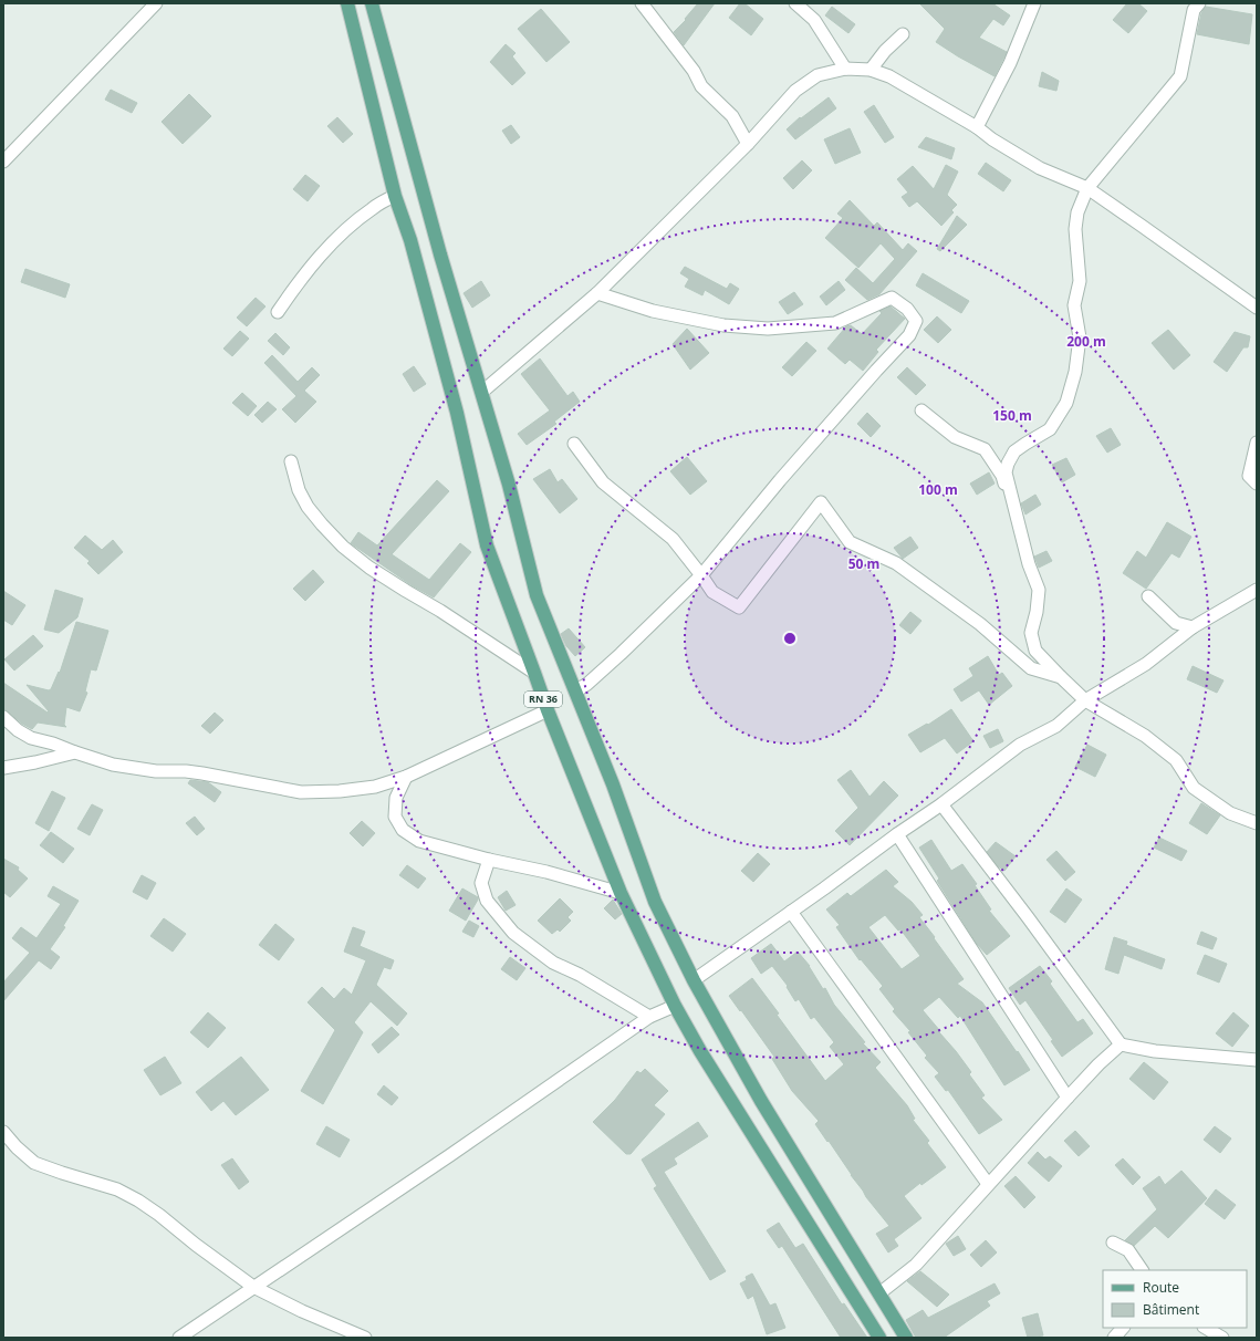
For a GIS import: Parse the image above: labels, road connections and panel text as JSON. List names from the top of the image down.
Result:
{
  "streets": {
    "main road": ["RN 36"]
  },
  "legend": ["Route", "Bâtiment"],
  "rings": [
    "200 m",
    "150 m",
    "100 m",
    "50 m"
  ]
}
